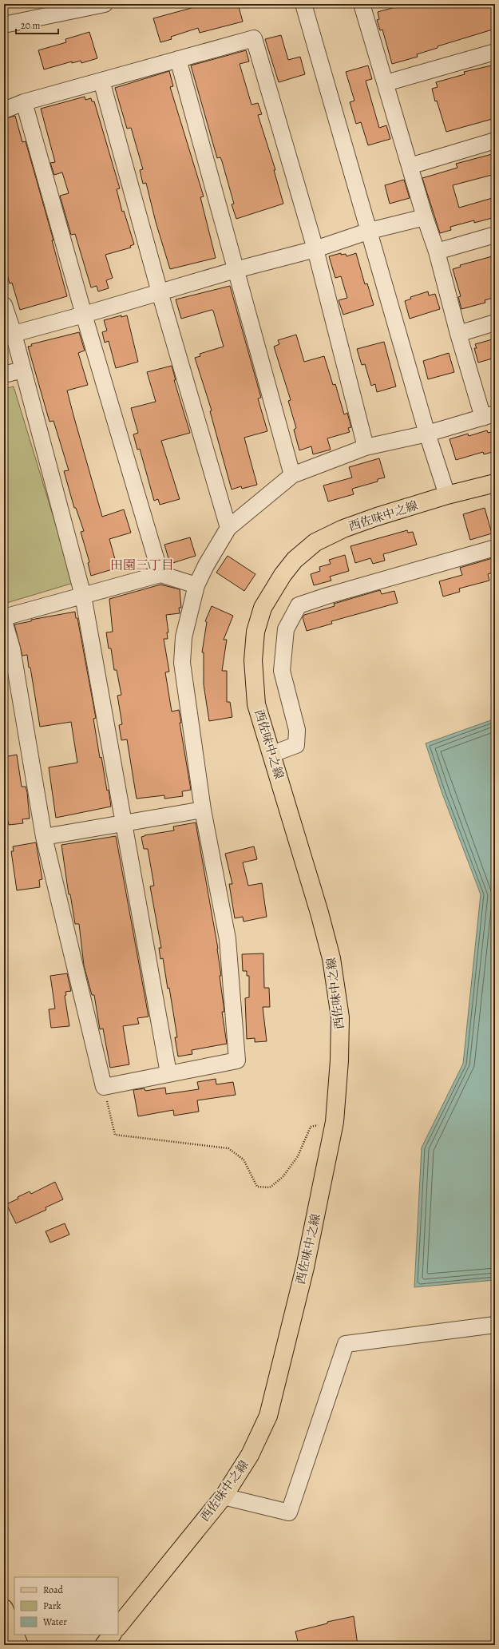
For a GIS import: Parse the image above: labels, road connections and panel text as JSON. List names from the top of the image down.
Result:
{
  "streets": {
    "main road": ["西佐味中之線"]
  },
  "districts": ["田園三丁目"],
  "legend": ["Road", "Park", "Water"],
  "scale_bar": "20 m"
}
